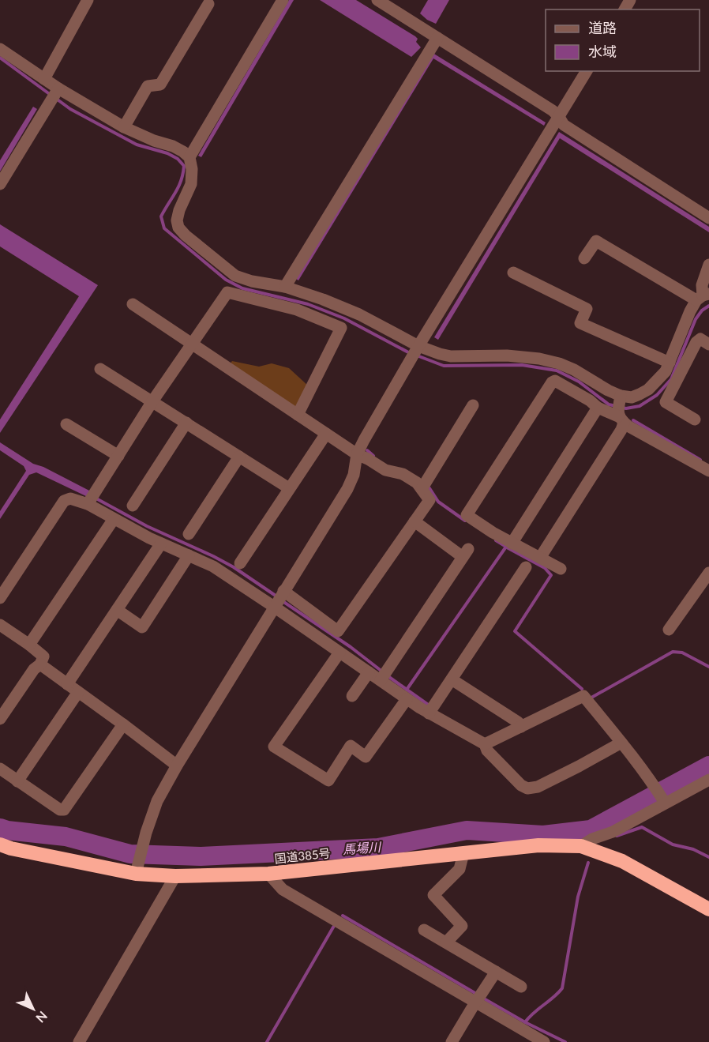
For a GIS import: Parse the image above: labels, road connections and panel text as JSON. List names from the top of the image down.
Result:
{
  "streets": {
    "highway": ["国道385号"]
  },
  "water": ["馬場川"],
  "legend": ["道路", "水域"],
  "north": "bottom right"
}
